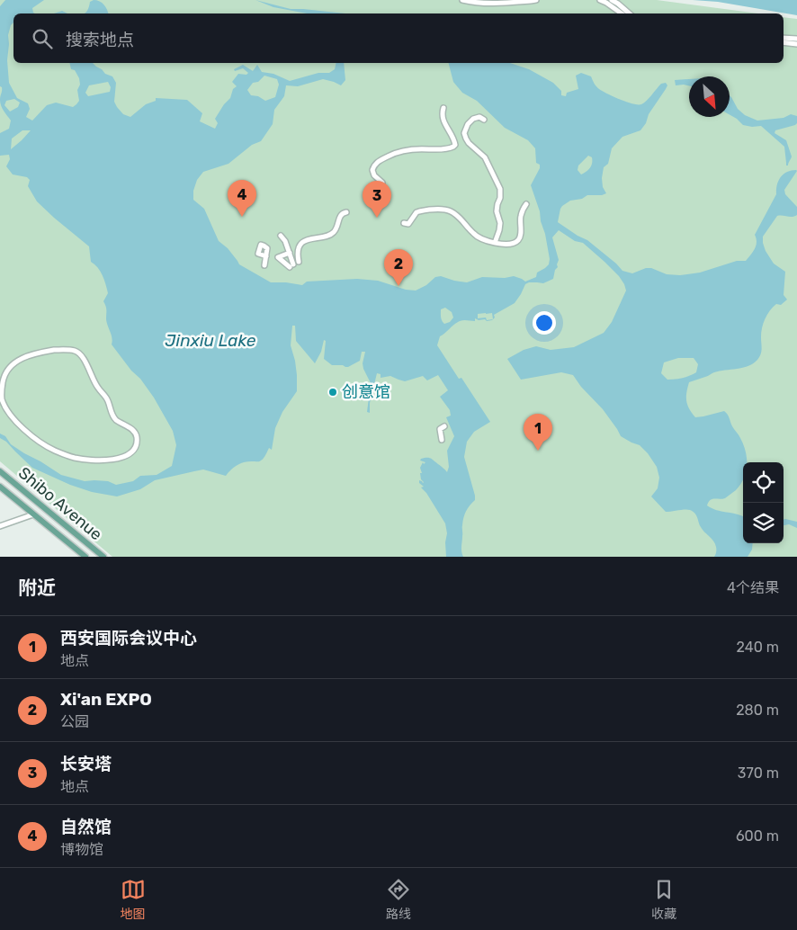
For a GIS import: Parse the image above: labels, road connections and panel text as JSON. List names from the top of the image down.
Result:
{
  "streets": {
    "main road": ["Shibo Avenue"]
  },
  "water": ["Jinxiu Lake"],
  "places": ["创意馆"],
  "north": "bottom right",
  "page": {
    "search": "搜索地点",
    "pins": [
      "4",
      "3",
      "2",
      "1"
    ],
    "heading": ["附近", "4个结果"],
    "list": [
      {
        "mark": "1",
        "name": "西安国际会议中心",
        "note": "地点",
        "value": "240 m"
      },
      {
        "mark": "2",
        "name": "Xi'an EXPO",
        "note": "公园",
        "value": "280 m"
      },
      {
        "mark": "3",
        "name": "长安塔",
        "note": "地点",
        "value": "370 m"
      },
      {
        "mark": "4",
        "name": "自然馆",
        "note": "博物馆",
        "value": "600 m"
      }
    ],
    "nav": ["地图", "路线", "收藏"]
  }
}
